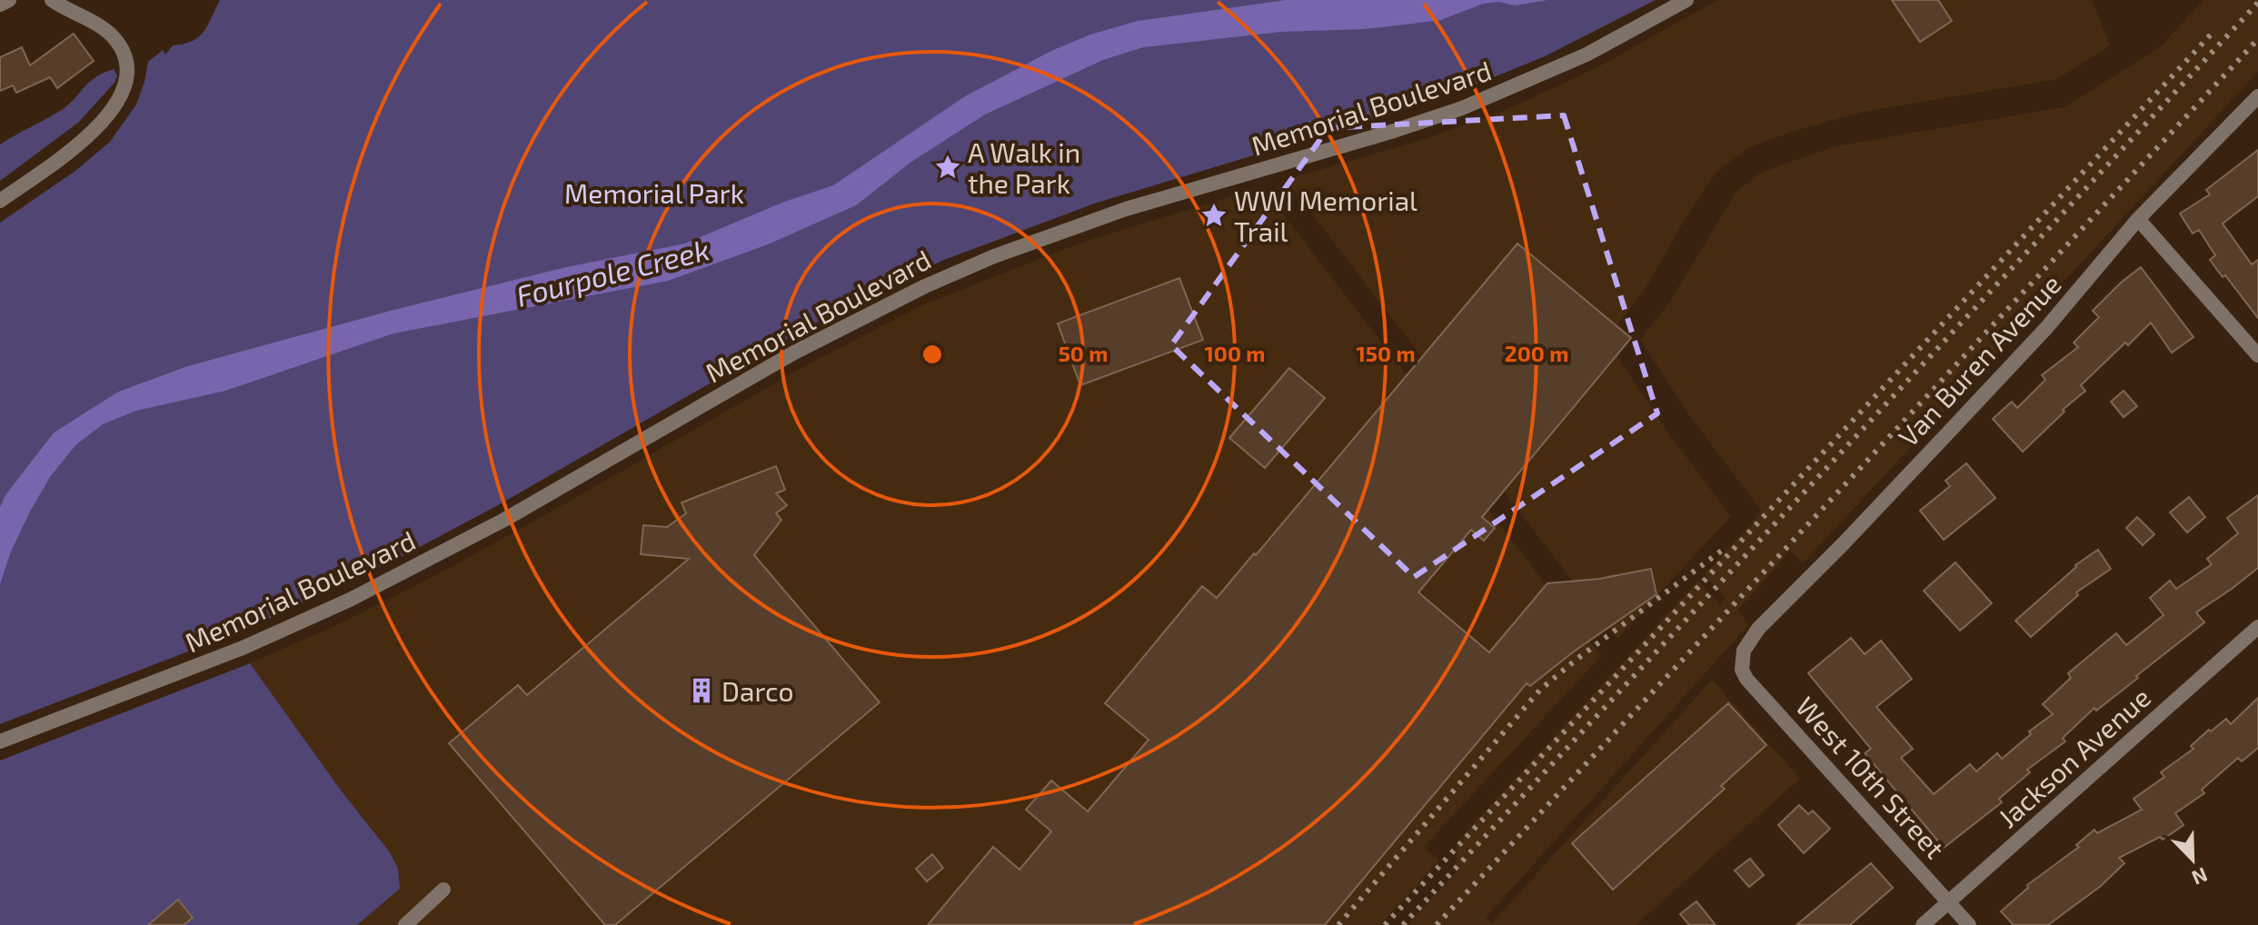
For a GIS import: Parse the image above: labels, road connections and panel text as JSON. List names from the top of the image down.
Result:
{
  "streets": {
    "street": [
      "Memorial Boulevard",
      "Van Buren Avenue",
      "Jackson Avenue",
      "West 10th Street"
    ]
  },
  "crossings": [
    ["Van Buren Avenue", "West 10th Street"],
    ["Jackson Avenue", "West 10th Street"]
  ],
  "water": ["Fourpole Creek"],
  "parks": ["Memorial Park"],
  "places": {
    "place": ["A Walk in the Park", "WWI Memorial Trail"],
    "building": ["Darco"]
  },
  "north": "bottom right",
  "rings": [
    "50 m",
    "100 m",
    "150 m",
    "200 m"
  ]
}
